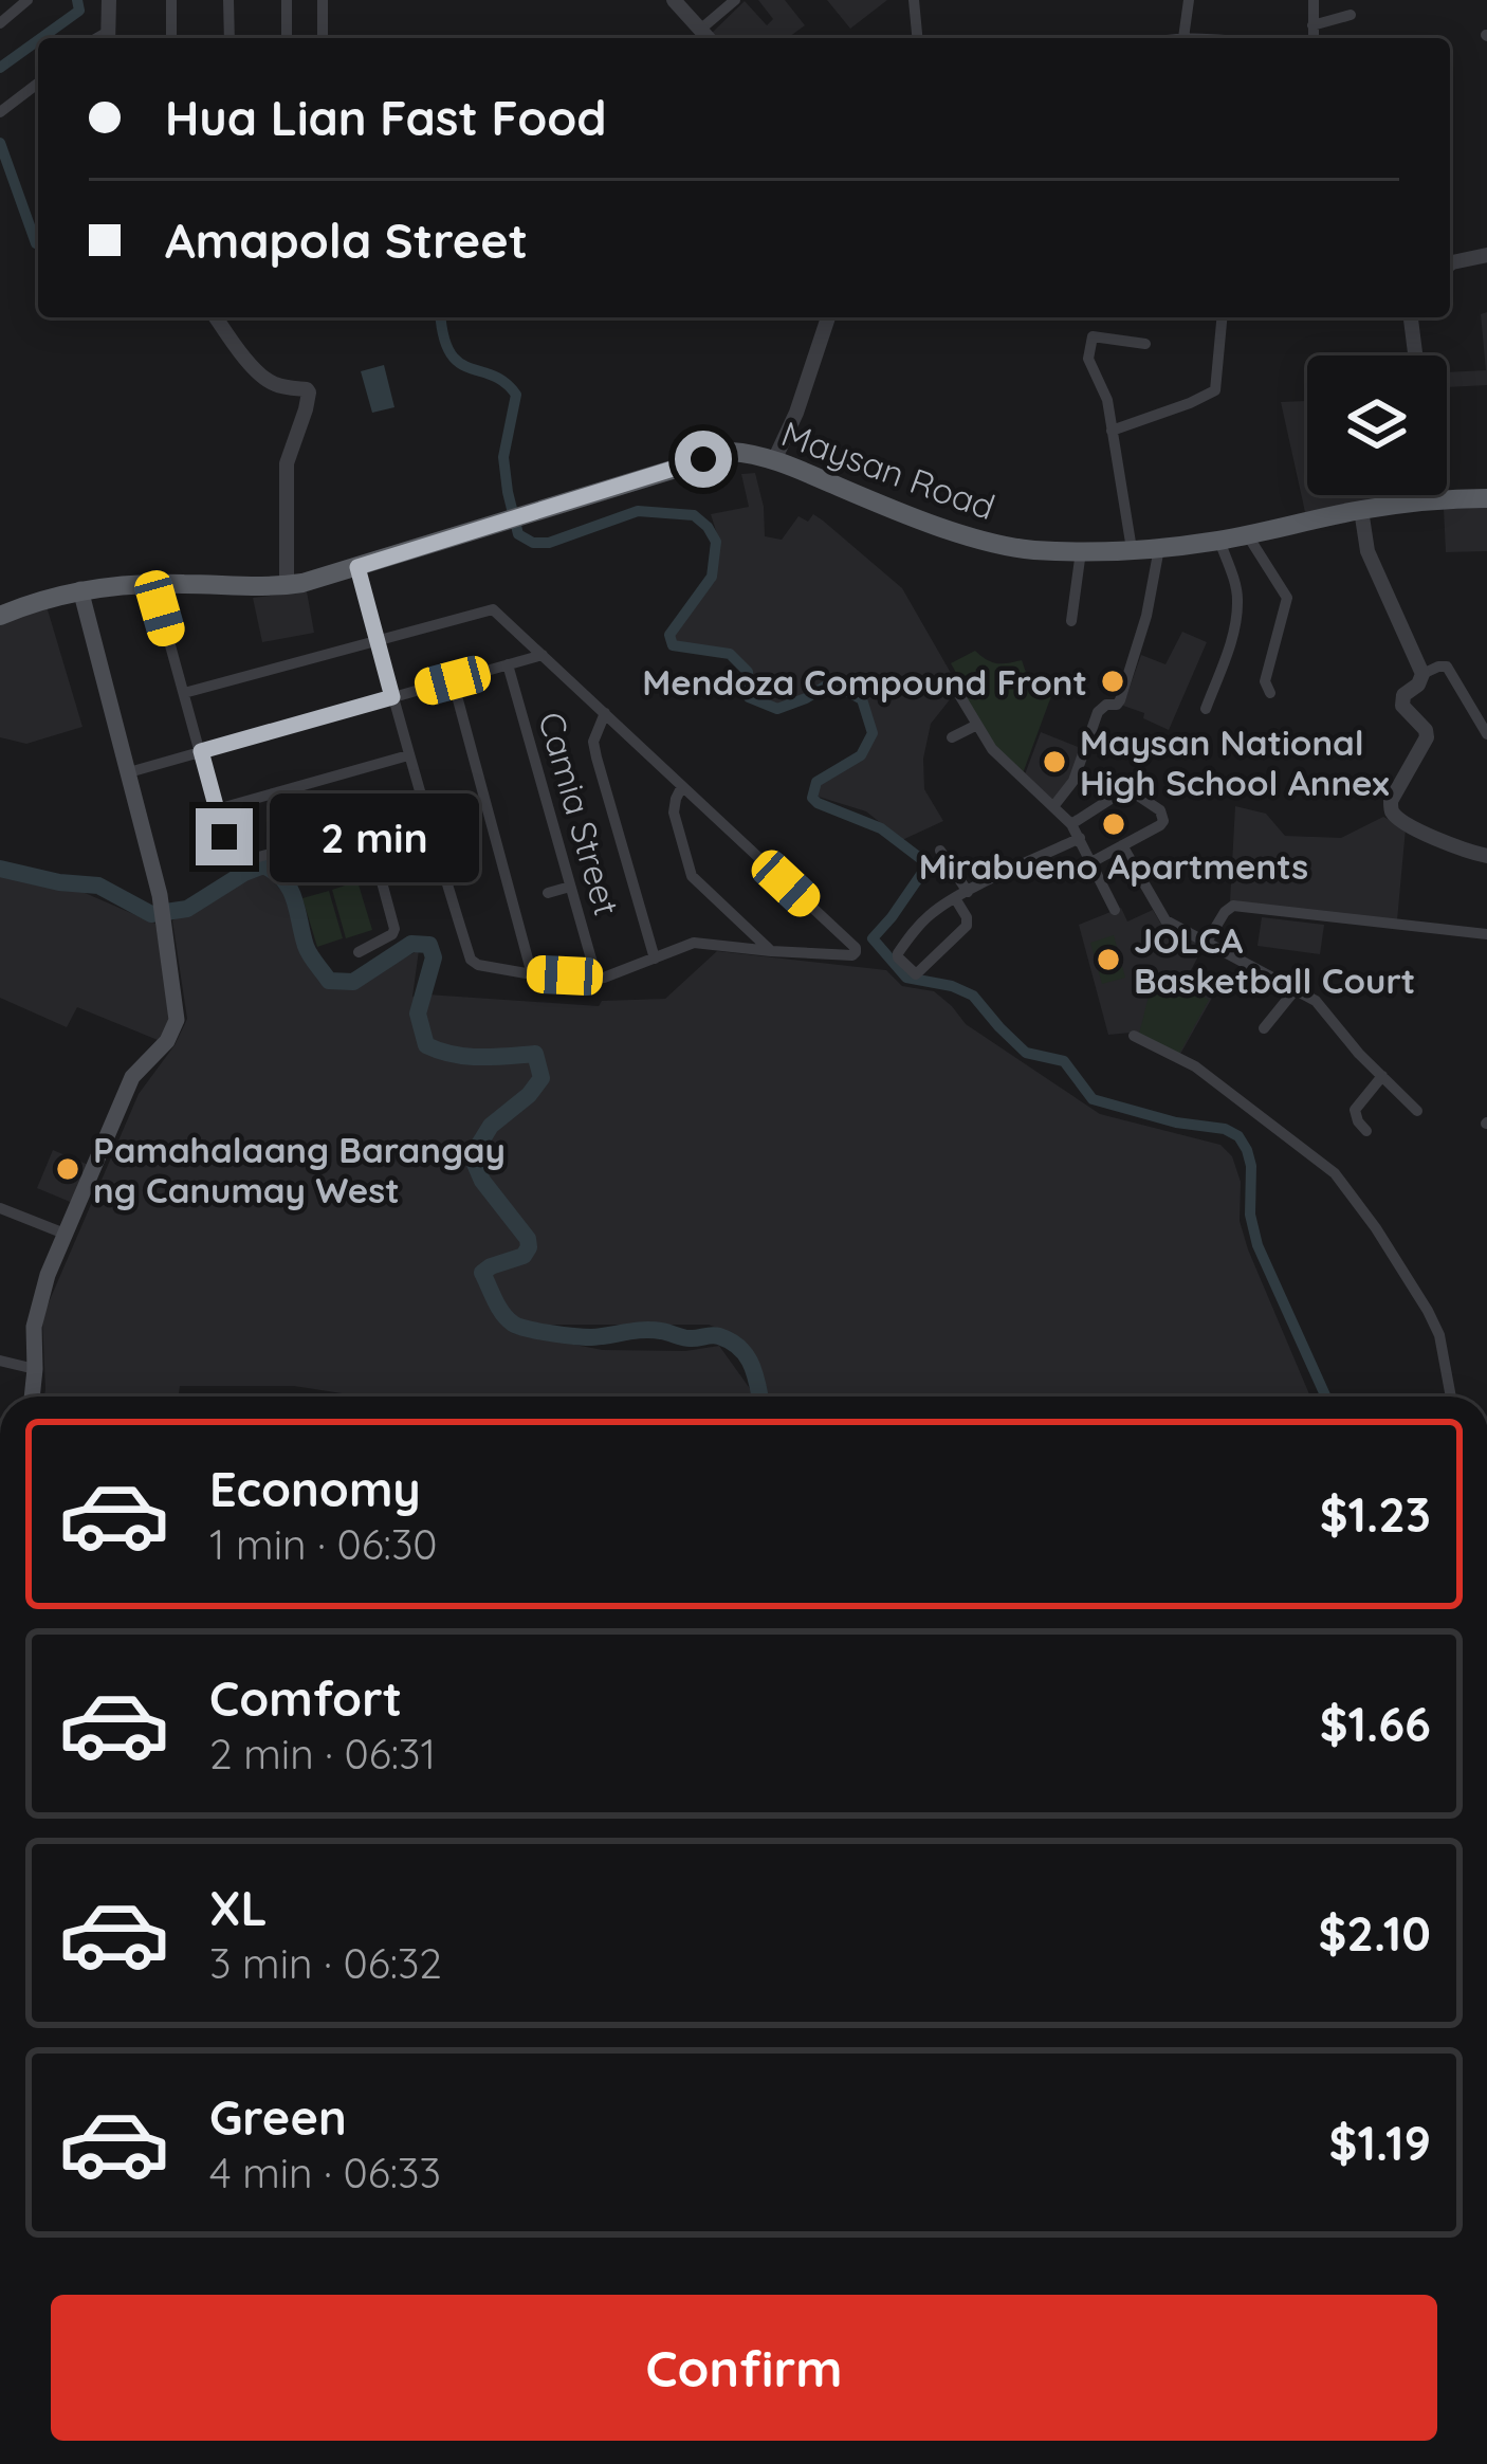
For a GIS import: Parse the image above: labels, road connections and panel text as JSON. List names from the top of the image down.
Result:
{
  "streets": {
    "main road": ["Maysan Road"],
    "street": ["Camia Street"]
  },
  "places": [
    "Mendoza Compound Front",
    "Maysan National High School Annex",
    "Mirabueno Apartments",
    "JOLCA Basketball Court",
    "Pamahalaang Barangay ng Canumay West"
  ],
  "page": {
    "banner": ["Hua Lian Fast Food", "Amapola Street"],
    "bubble": "2 min",
    "list": [
      {
        "name": "Economy",
        "note": "1 min · 06:30",
        "value": "$1.23"
      },
      {
        "name": "Comfort",
        "note": "2 min · 06:31",
        "value": "$1.66"
      },
      {
        "name": "XL",
        "note": "3 min · 06:32",
        "value": "$2.10"
      },
      {
        "name": "Green",
        "note": "4 min · 06:33",
        "value": "$1.19"
      }
    ],
    "buttons": "Confirm"
  }
}
